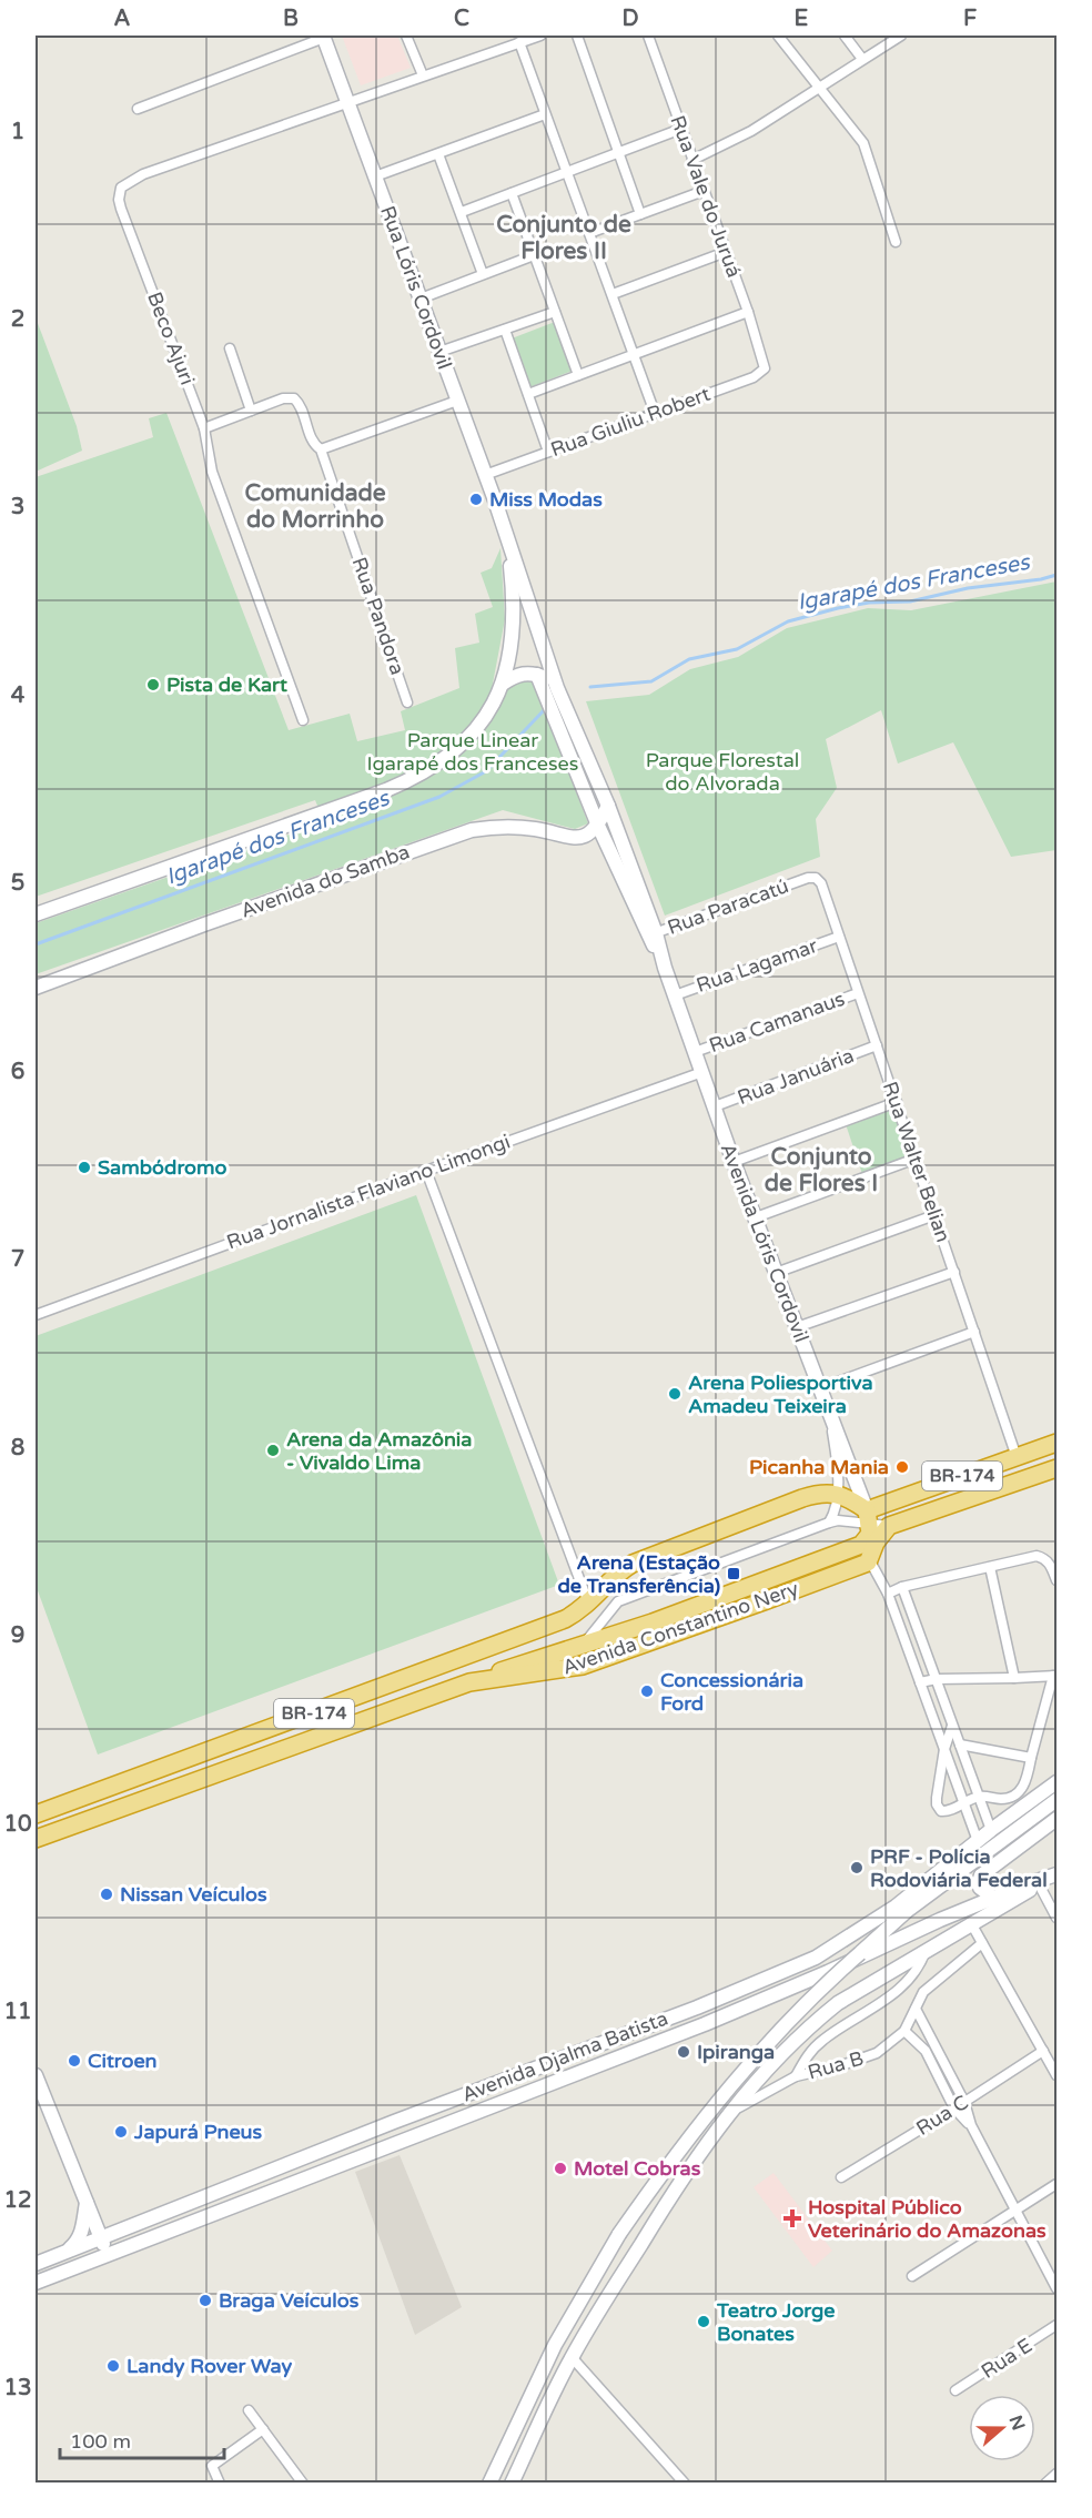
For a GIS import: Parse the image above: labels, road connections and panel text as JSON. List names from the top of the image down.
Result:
{
  "streets": {
    "highway": ["BR-174", "Avenida Constantino Nery"],
    "main road": [
      "Rua Lóris Cordovil",
      "Avenida do Samba",
      "Avenida Lóris Cordovil",
      "Avenida Djalma Batista"
    ],
    "street": [
      "Rua Vale do Juruá",
      "Beco Ajuri",
      "Rua Giuliu Robert",
      "Rua Pandora",
      "Rua Paracatú",
      "Rua Lagamar",
      "Rua Camanaus",
      "Rua Januária",
      "Rua Walter Belian",
      "Rua Jornalista Flaviano Limongi",
      "Rua B",
      "Rua C",
      "Rua E"
    ]
  },
  "crossings": [
    ["Rua Vale do Juruá", "Rua Giuliu Robert"],
    ["Rua Lóris Cordovil", "Beco Ajuri"],
    ["Rua Lóris Cordovil", "Rua Giuliu Robert"],
    ["Rua Lóris Cordovil", "Avenida Lóris Cordovil"],
    ["Beco Ajuri", "Rua Pandora"],
    ["Avenida do Samba", "Avenida Lóris Cordovil"],
    ["Rua Paracatú", "Rua Walter Belian"],
    ["Rua Paracatú", "Avenida Lóris Cordovil"],
    ["Rua Lagamar", "Rua Walter Belian"],
    ["Rua Lagamar", "Avenida Lóris Cordovil"],
    ["Rua Camanaus", "Rua Walter Belian"],
    ["Rua Camanaus", "Avenida Lóris Cordovil"],
    ["Rua Januária", "Rua Walter Belian"],
    ["Rua Januária", "Avenida Lóris Cordovil"],
    ["Rua Walter Belian", "BR-174"],
    ["Rua Jornalista Flaviano Limongi", "Avenida Lóris Cordovil"],
    ["Avenida Lóris Cordovil", "BR-174"],
    ["BR-174", "Avenida Constantino Nery"]
  ],
  "districts": ["Conjunto de Flores II", "Comunidade do Morrinho", "Conjunto de Flores I"],
  "water": ["Igarapé dos Franceses"],
  "parks": ["Parque Linear Igarapé dos Franceses", "Parque Florestal do Alvorada"],
  "places": {
    "other": [
      "Miss Modas",
      "Pista de Kart",
      "Sambódromo",
      "Arena Poliesportiva Amadeu Teixeira",
      "Arena da Amazônia - Vivaldo Lima",
      "Picanha Mania",
      "Concessionária Ford",
      "PRF - Polícia Rodoviária Federal",
      "Nissan Veículos",
      "Ipiranga",
      "Citroen",
      "Japurá Pneus",
      "Motel Cobras",
      "Braga Veículos",
      "Teatro Jorge Bonates",
      "Landy Rover Way"
    ],
    "transit": ["Arena (Estação de Transferência)"],
    "health": ["Hospital Público Veterinário do Amazonas"]
  },
  "scale_bar": "100 m",
  "north": "right",
  "grid": {
    "columns": [
      "A",
      "B",
      "C",
      "D",
      "E",
      "F"
    ],
    "rows": [
      "1",
      "2",
      "3",
      "4",
      "5",
      "6",
      "7",
      "8",
      "9",
      "10",
      "11",
      "12",
      "13"
    ]
  }
}
